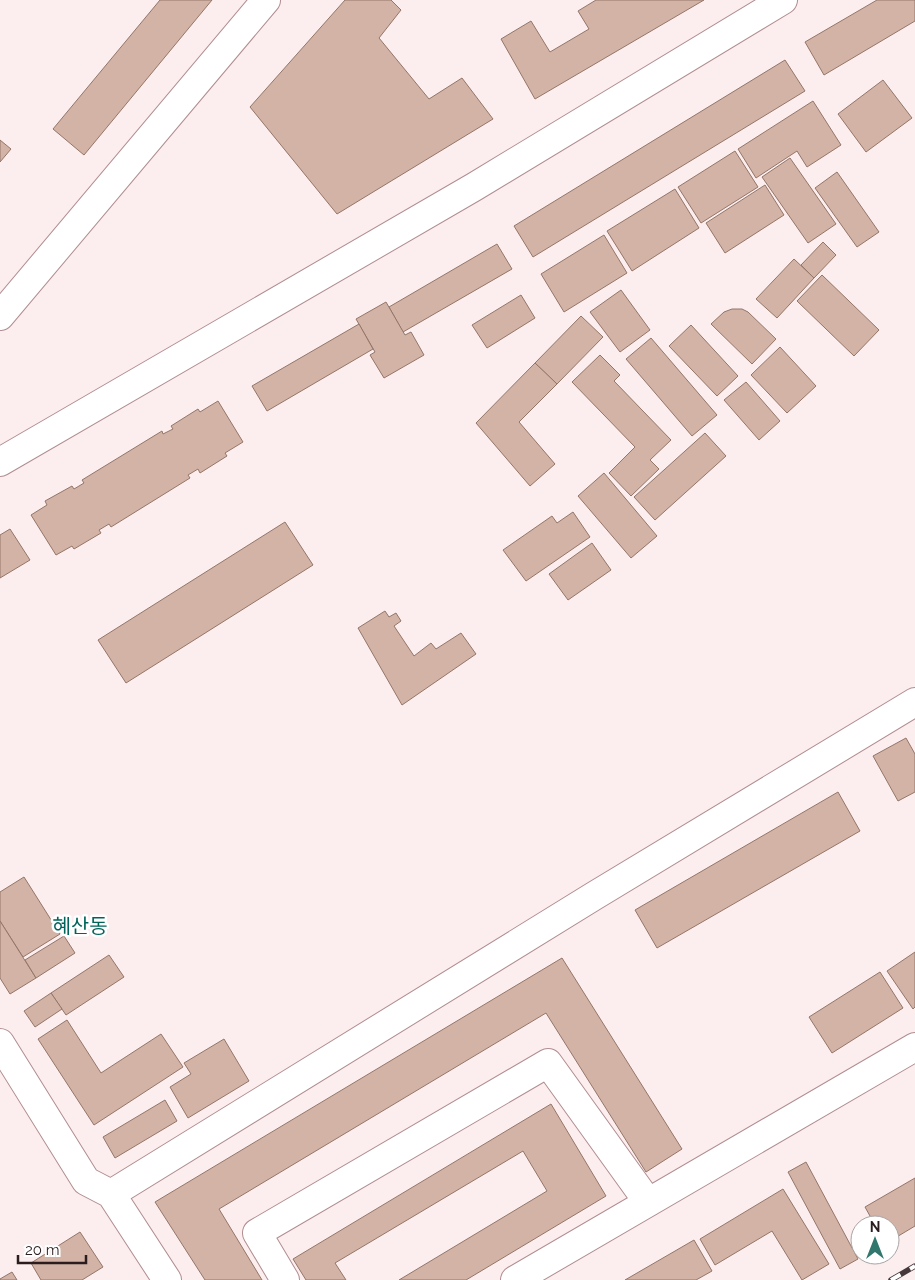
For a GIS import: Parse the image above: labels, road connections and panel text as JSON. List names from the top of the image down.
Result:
{
  "districts": ["혜산동"],
  "scale_bar": "20 m",
  "north": "top"
}
